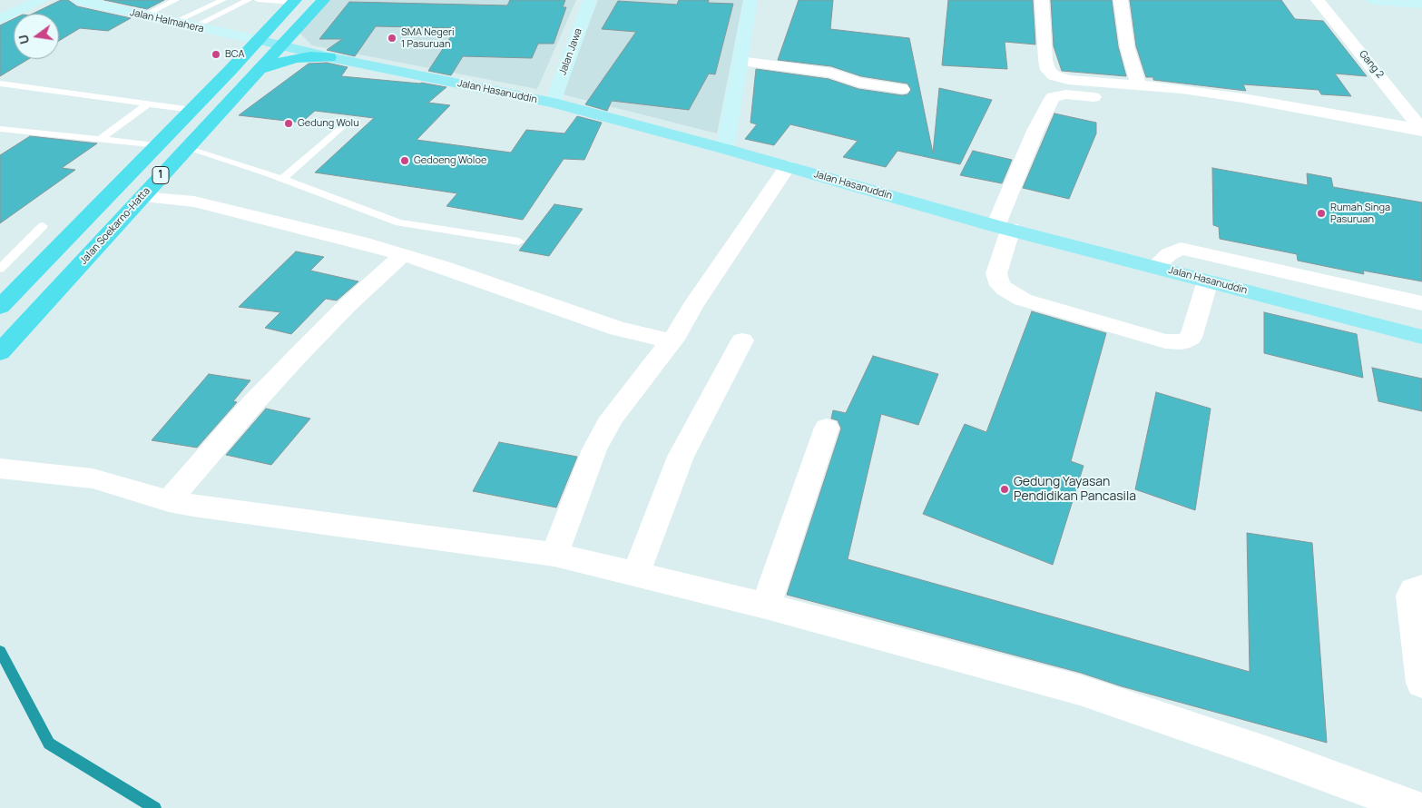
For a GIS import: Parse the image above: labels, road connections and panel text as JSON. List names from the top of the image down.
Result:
{
  "streets": {
    "highway": ["1", "Jalan Soekarno-Hatta"],
    "main road": ["Jalan Hasanuddin"],
    "street": ["Jalan Halmahera", "Jalan Jawa", "Gang 2"]
  },
  "crossings": [
    ["Jalan Halmahera", "Jalan Hasanuddin"],
    ["Jalan Halmahera", "Jalan Soekarno-Hatta"],
    ["Jalan Jawa", "Jalan Hasanuddin"],
    ["Jalan Hasanuddin", "Jalan Soekarno-Hatta"]
  ],
  "places": [
    "SMA Negeri 1 Pasuruan",
    "BCA",
    "Gedung Wolu",
    "Gedoeng Woloe",
    "Rumah Singa Pasuruan",
    "Gedung Yayasan Pendidikan Pancasila"
  ],
  "north": "left"
}
